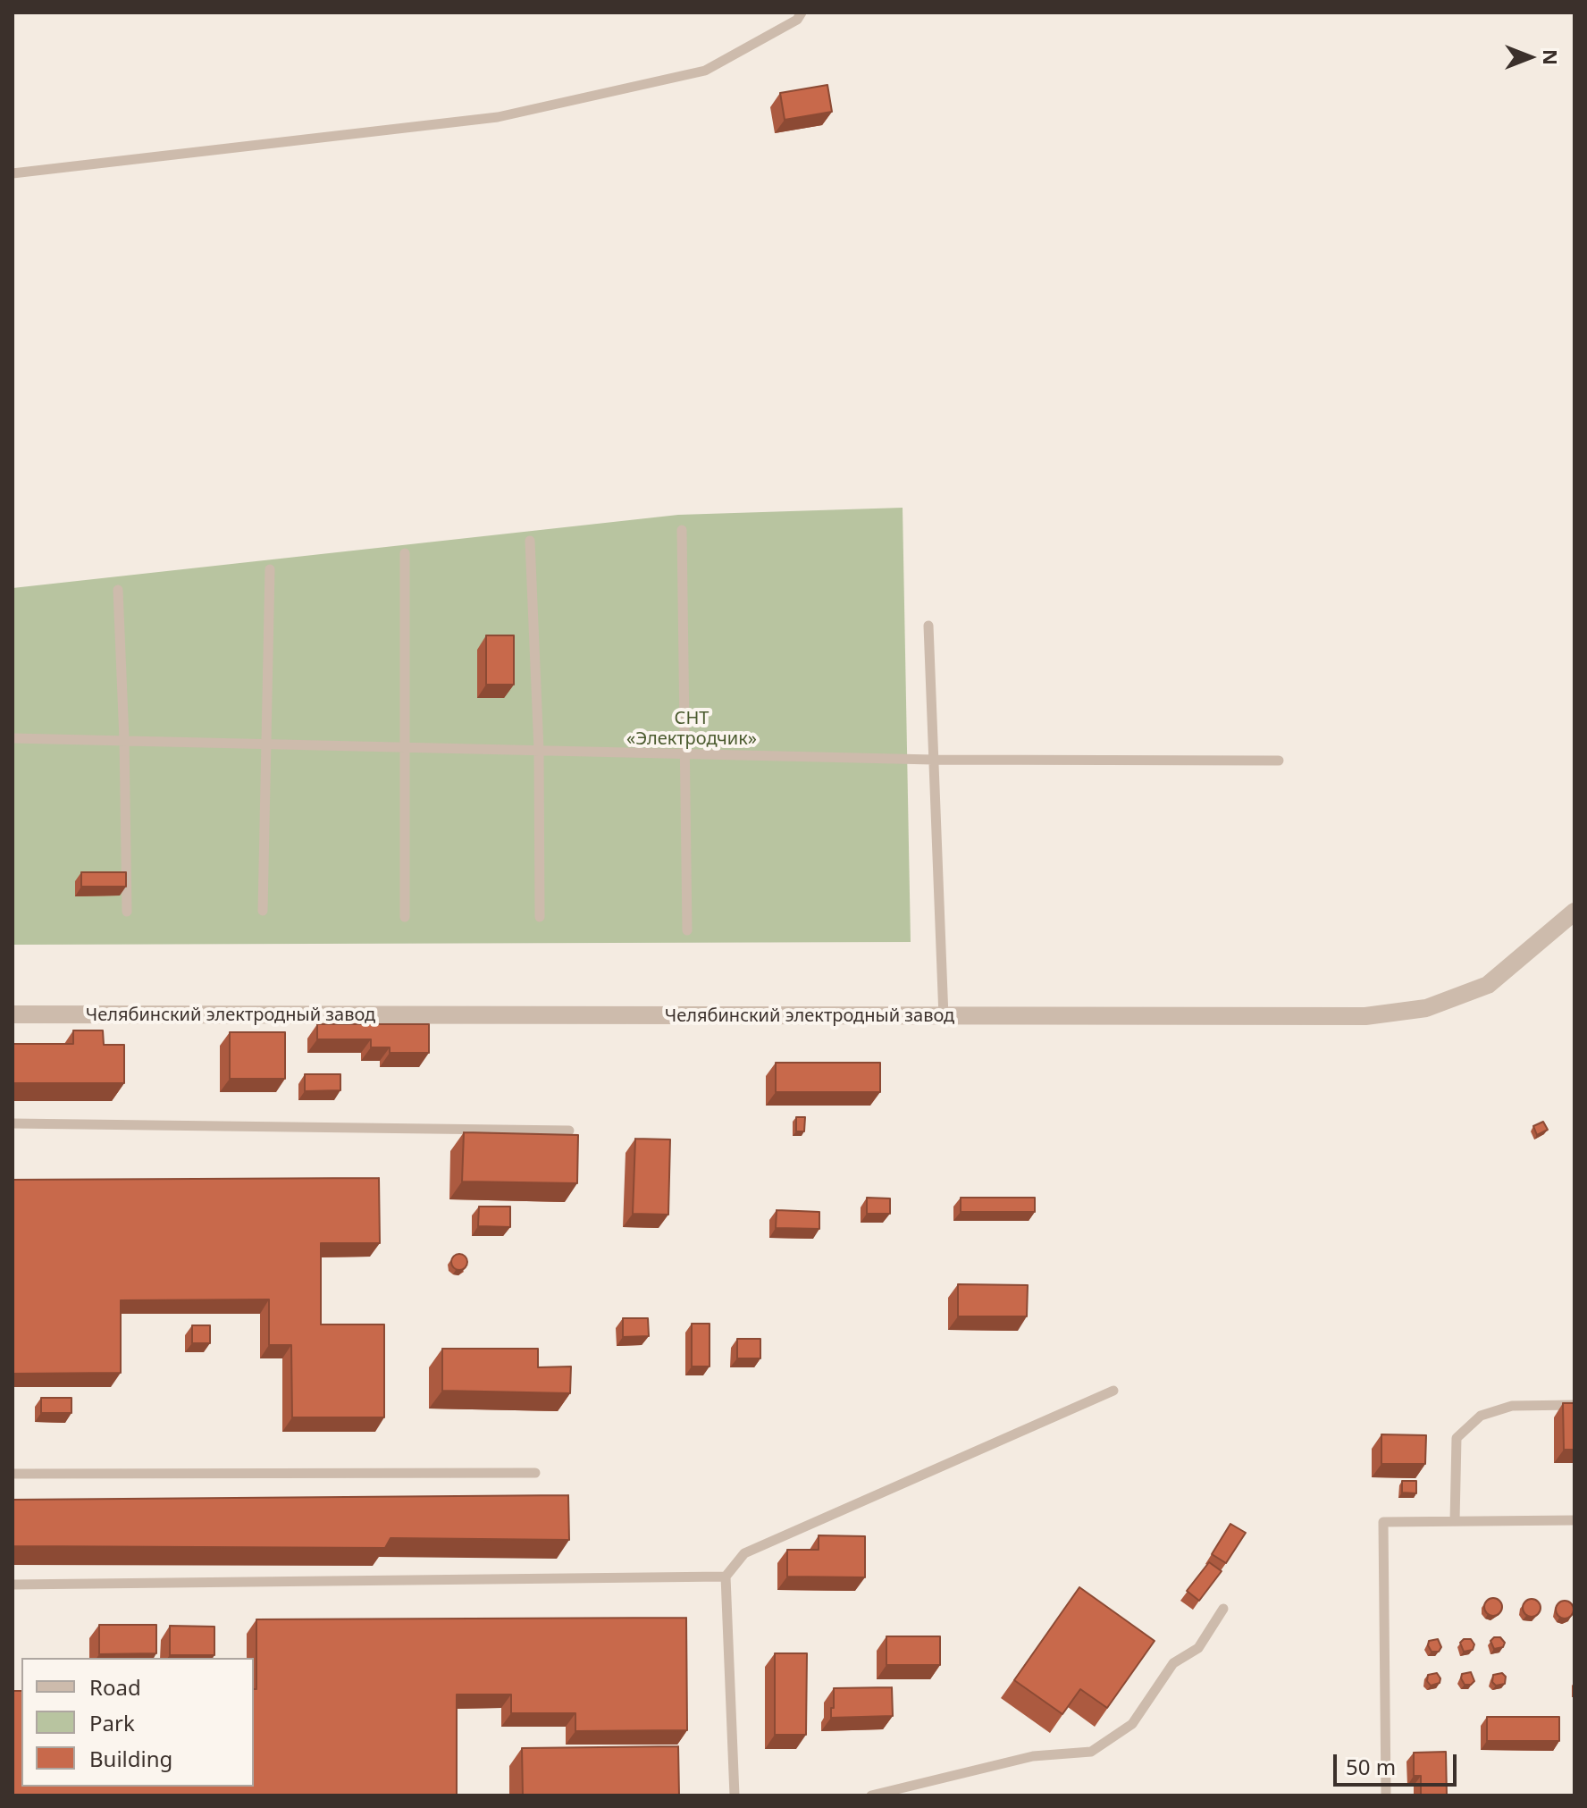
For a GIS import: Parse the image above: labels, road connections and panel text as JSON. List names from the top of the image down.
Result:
{
  "streets": {
    "street": ["Челябинский электродный завод"]
  },
  "parks": ["СНТ «Электродчик»"],
  "legend": ["Road", "Park", "Building"],
  "scale_bar": "50 m",
  "north": "right"
}
